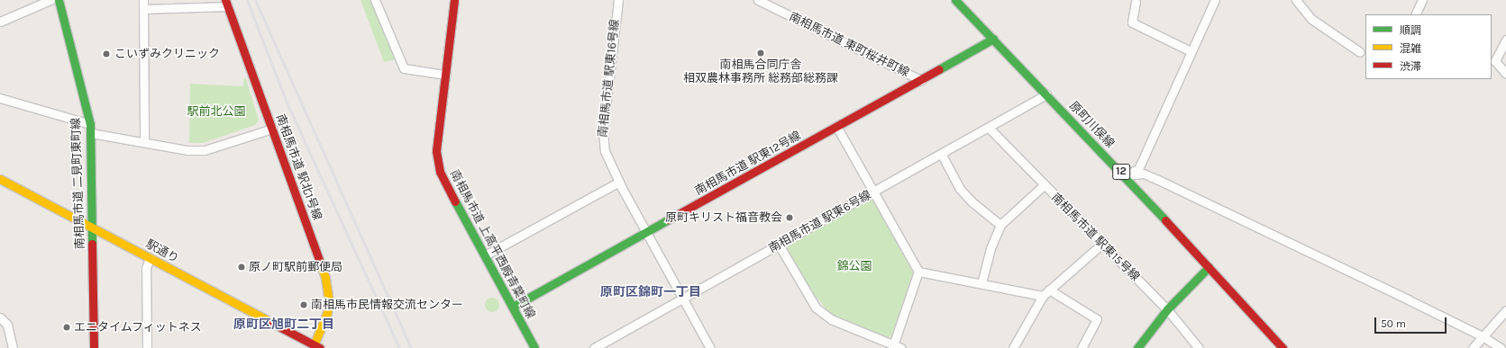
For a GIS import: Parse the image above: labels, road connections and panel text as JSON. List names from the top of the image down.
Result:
{
  "streets": {
    "street": [
      "南相馬市道 東町桜井町線",
      "南相馬市道 駅東16号線",
      "原町川俣線",
      "南相馬市道 駅東12号線",
      "南相馬市道 駅北1号線",
      "12",
      "南相馬市道 二見町東町線",
      "南相馬市道 駅東6号線",
      "南相馬市道 駅東15号線",
      "南相馬市道 上高平西殿青葉町線",
      "駅通り"
    ]
  },
  "crossings": [
    ["南相馬市道 東町桜井町線", "南相馬市道 駅東12号線"],
    ["南相馬市道 駅東16号線", "南相馬市道 駅東12号線"],
    ["南相馬市道 駅東16号線", "南相馬市道 駅東6号線"],
    ["原町川俣線", "南相馬市道 駅東12号線"],
    ["原町川俣線", "南相馬市道 駅東6号線"],
    ["南相馬市道 駅東12号線", "南相馬市道 上高平西殿青葉町線"],
    ["南相馬市道 駅北1号線", "駅通り"],
    ["南相馬市道 二見町東町線", "駅通り"],
    ["南相馬市道 駅東6号線", "南相馬市道 駅東15号線"]
  ],
  "districts": ["原町区錦町一丁目", "原町区旭町二丁目"],
  "parks": ["駅前北公園", "錦公園"],
  "places": [
    "南相馬合同庁舎 相双農林事務所 総務部総務課",
    "こいずみクリニック",
    "原町キリスト福音教会",
    "原ノ町駅前郵便局",
    "南相馬市民情報交流センター",
    "エニタイムフィットネス"
  ],
  "legend": ["順調", "混雑", "渋滞"],
  "scale_bar": "50 m"
}
